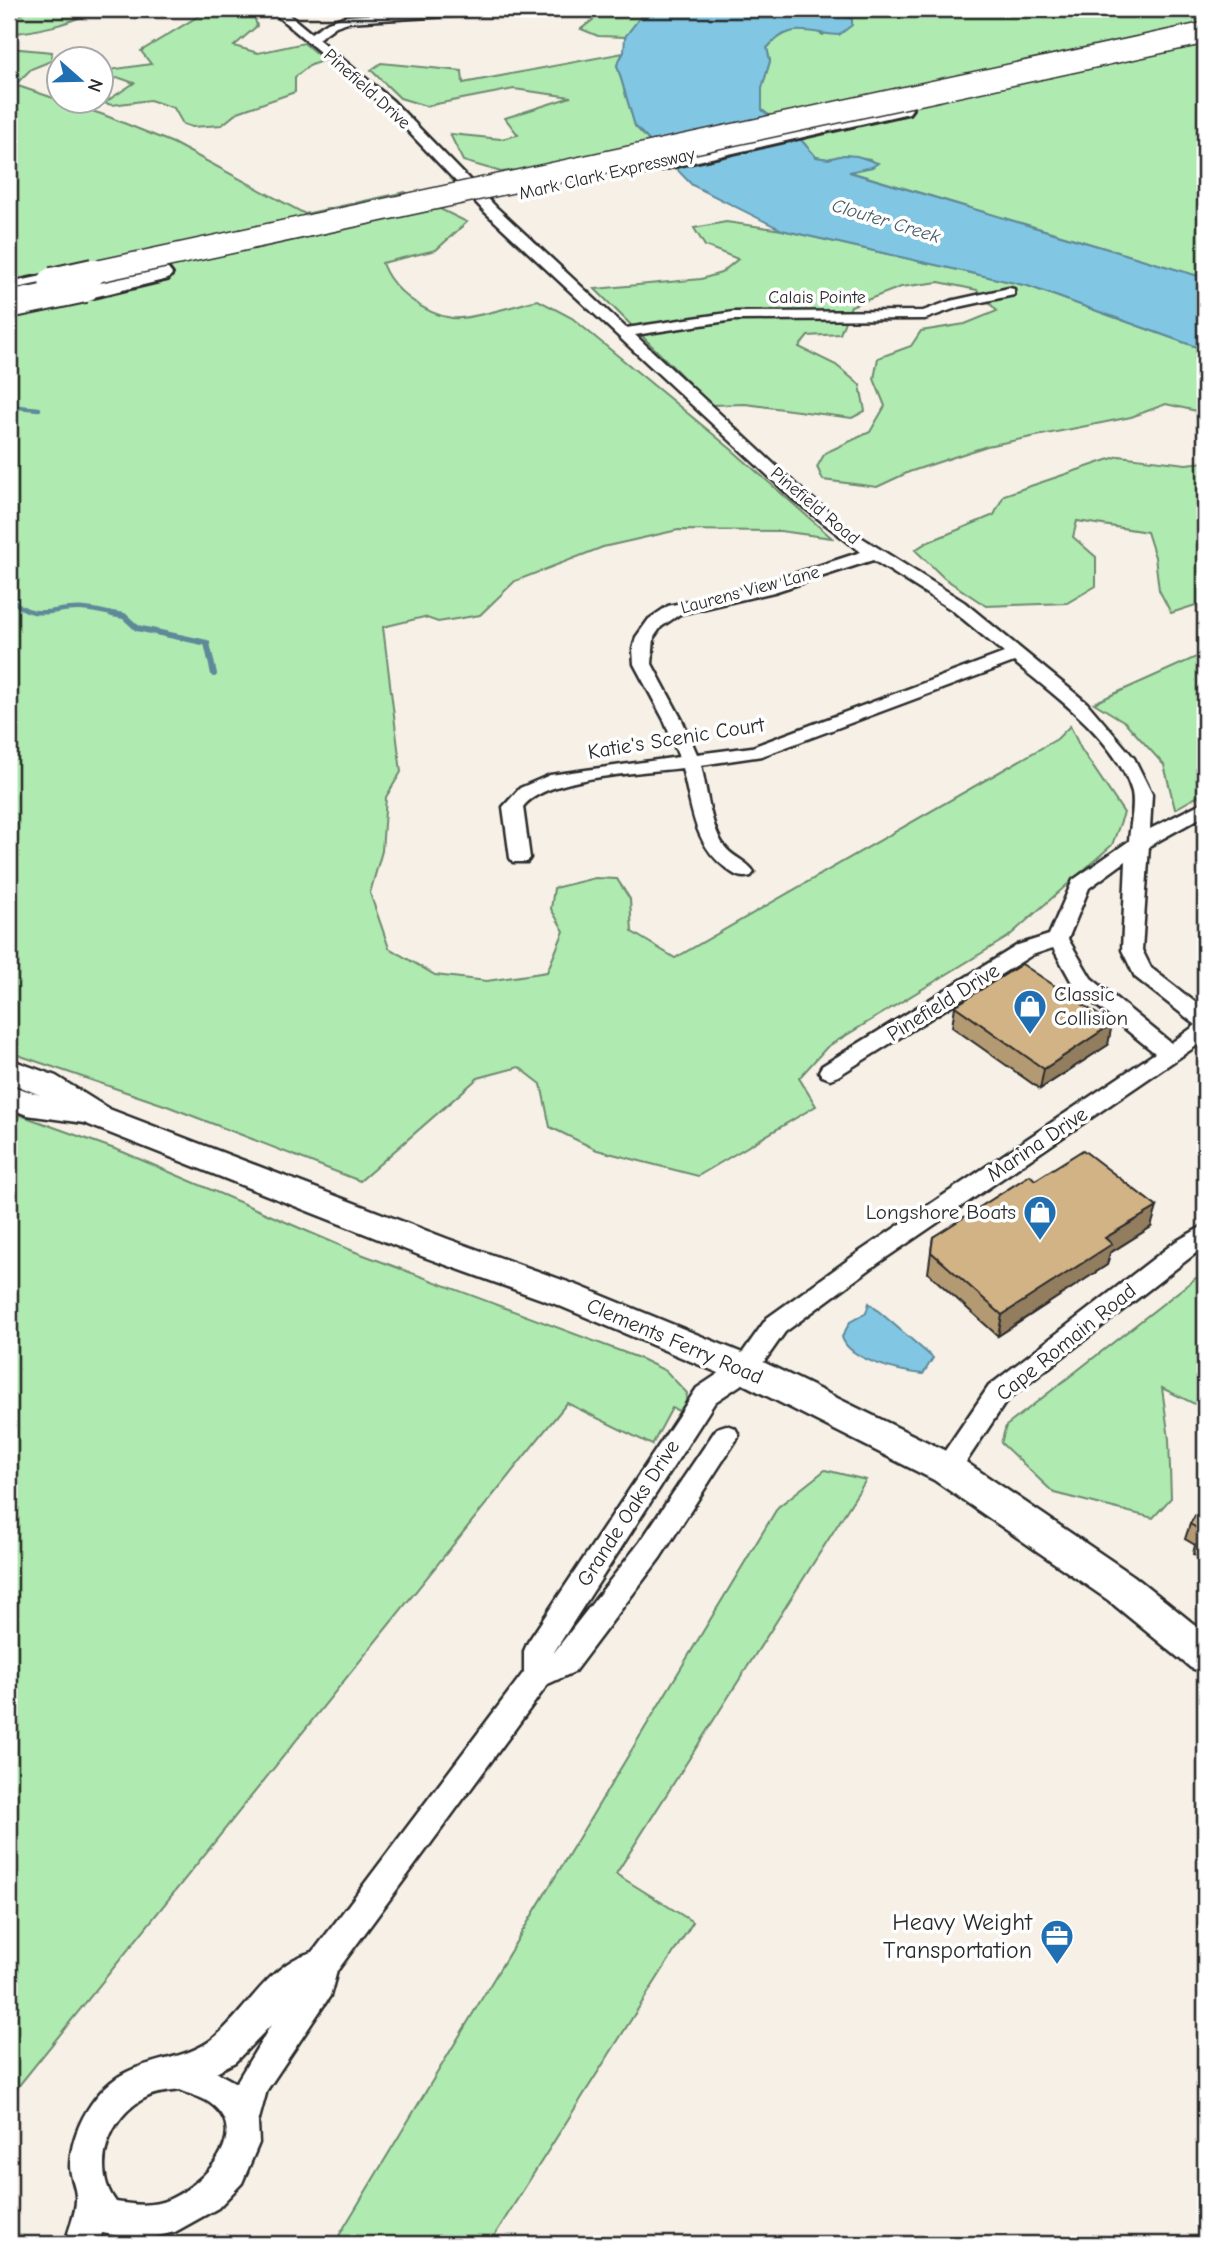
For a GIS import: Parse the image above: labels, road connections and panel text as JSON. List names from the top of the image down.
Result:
{
  "streets": {
    "highway": ["Mark Clark Expressway"],
    "main road": ["Clements Ferry Road"],
    "street": [
      "Pinefield Drive",
      "Calais Pointe",
      "Pinefield Road",
      "Laurens View Lane",
      "Katie's Scenic Court",
      "Marina Drive",
      "Cape Romain Road",
      "Grande Oaks Drive"
    ]
  },
  "crossings": [
    ["Pinefield Drive", "Pinefield Road"],
    ["Calais Pointe", "Pinefield Road"],
    ["Pinefield Road", "Laurens View Lane"],
    ["Pinefield Road", "Katie's Scenic Court"],
    ["Laurens View Lane", "Katie's Scenic Court"],
    ["Marina Drive", "Clements Ferry Road"],
    ["Marina Drive", "Grande Oaks Drive"],
    ["Clements Ferry Road", "Cape Romain Road"],
    ["Clements Ferry Road", "Grande Oaks Drive"]
  ],
  "water": ["Clouter Creek"],
  "places": {
    "shop": ["Classic Collision", "Longshore Boats"],
    "office": ["Heavy Weight Transportation"]
  },
  "north": "right"
}
